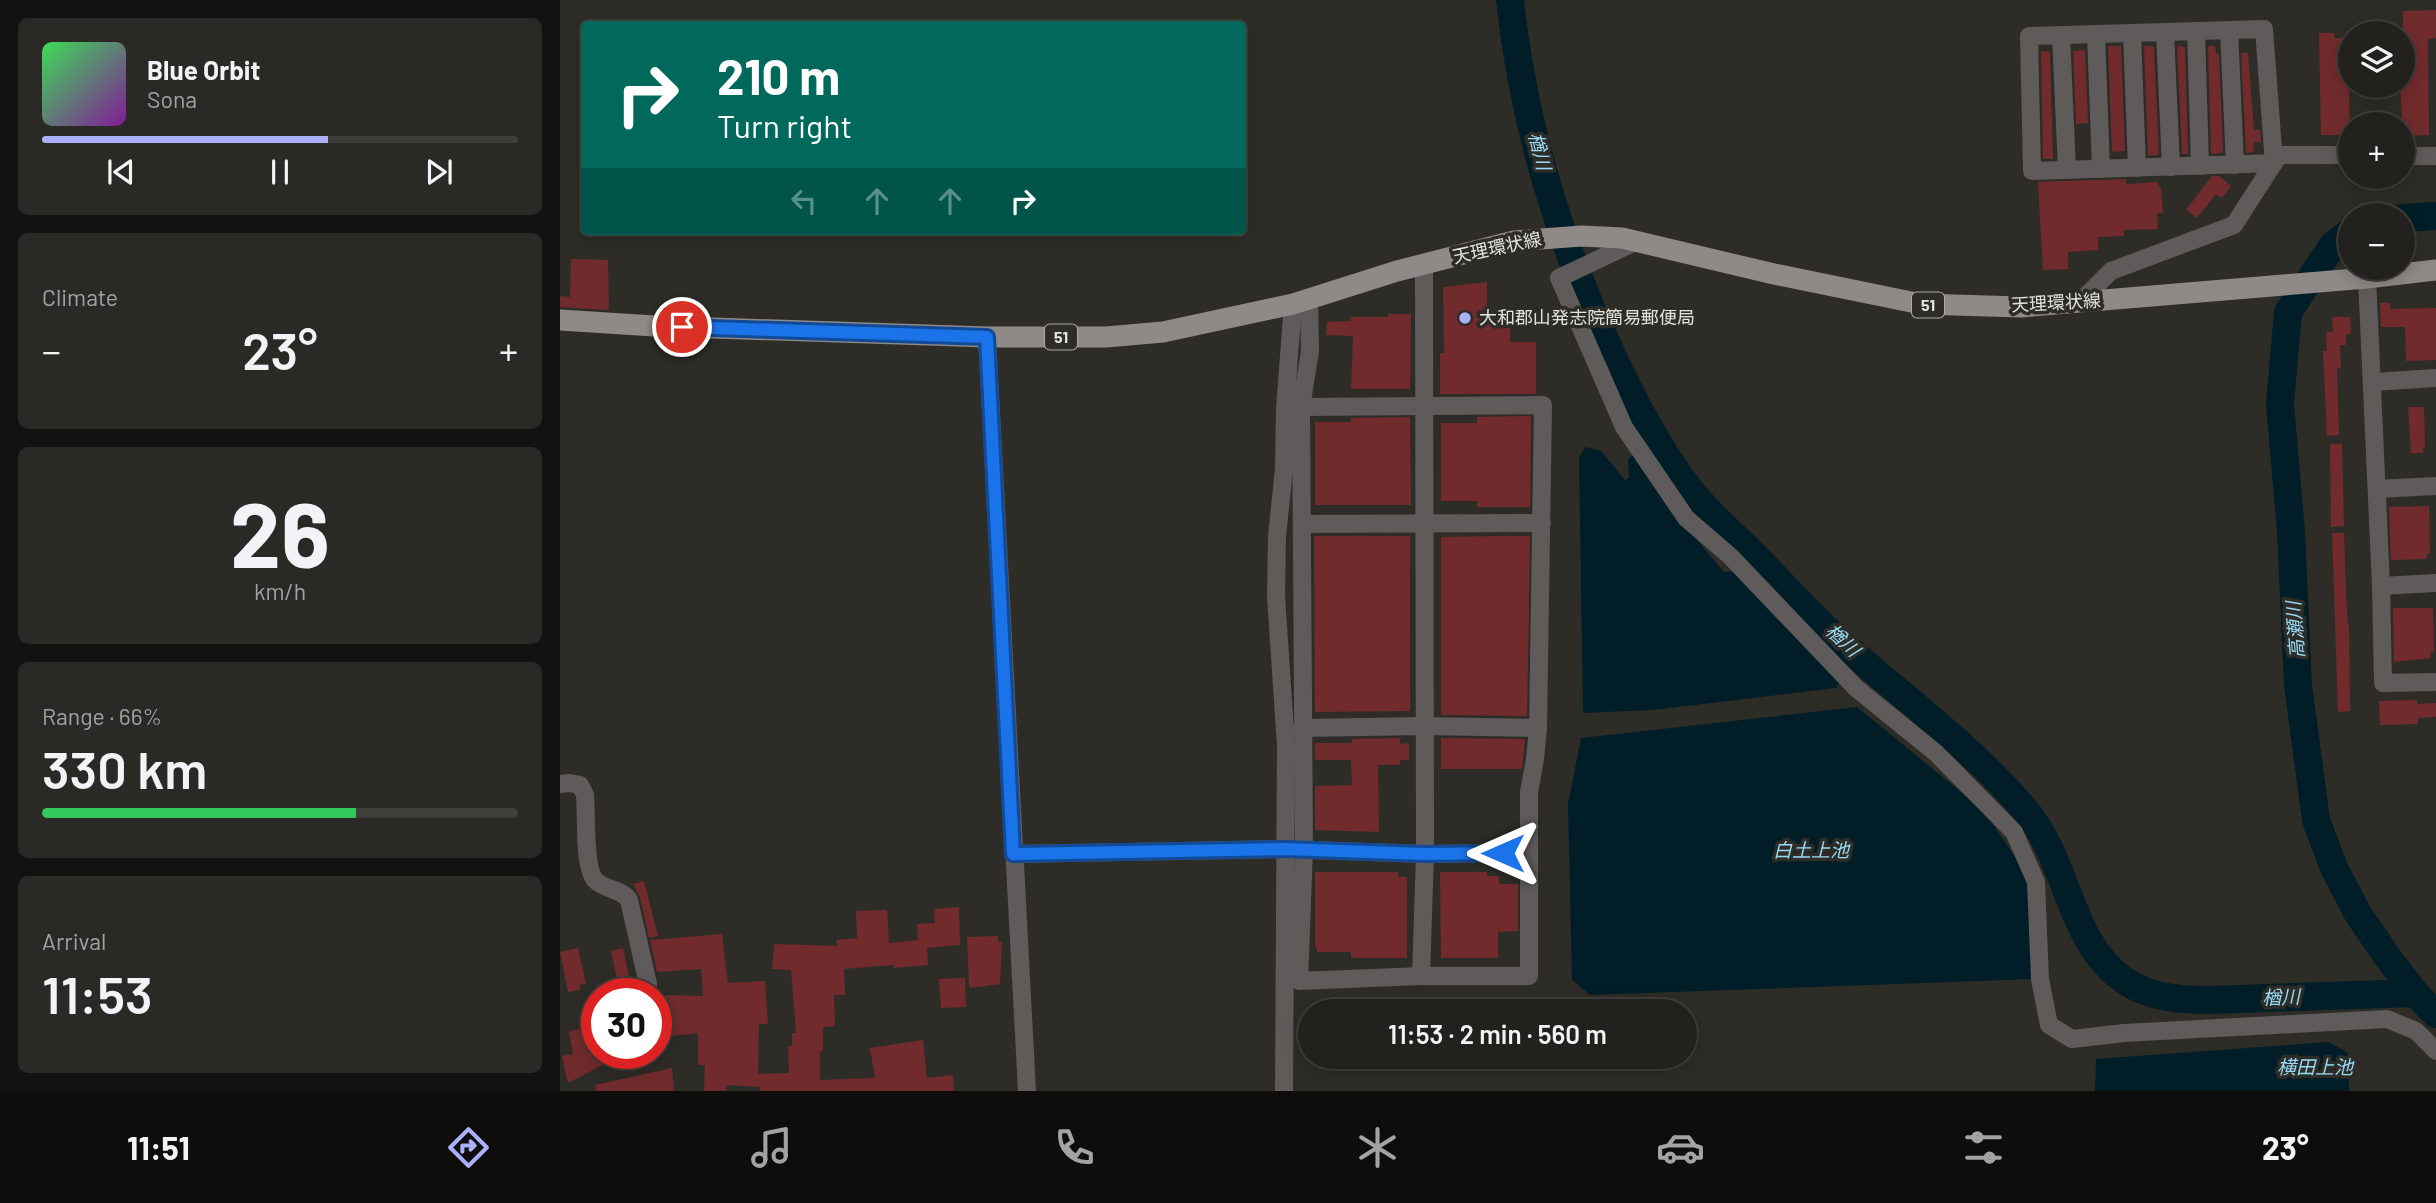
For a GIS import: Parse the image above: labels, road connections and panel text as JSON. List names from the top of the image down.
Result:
{
  "streets": {
    "main road": ["天理環状線", "51"]
  },
  "water": [
    "楢川",
    "高瀬川",
    "白土上池",
    "横田上池"
  ],
  "places": ["大和郡山発志院簡易郵便局"],
  "page": {
    "map_buttons": ["+", "−"],
    "turn": ["210 m", "Turn right"],
    "song": ["Blue Orbit", "Sona"],
    "tile": [
      "Climate",
      ["26", "km/h"],
      ["Range · 66%", "330 km"],
      ["Arrival", "11:53"]
    ],
    "heat": ["−", "23°", "+"],
    "limit": "30",
    "trip": "11:53 · 2 min · 560 m",
    "tabs": ["11:51", "23°"]
  }
}
